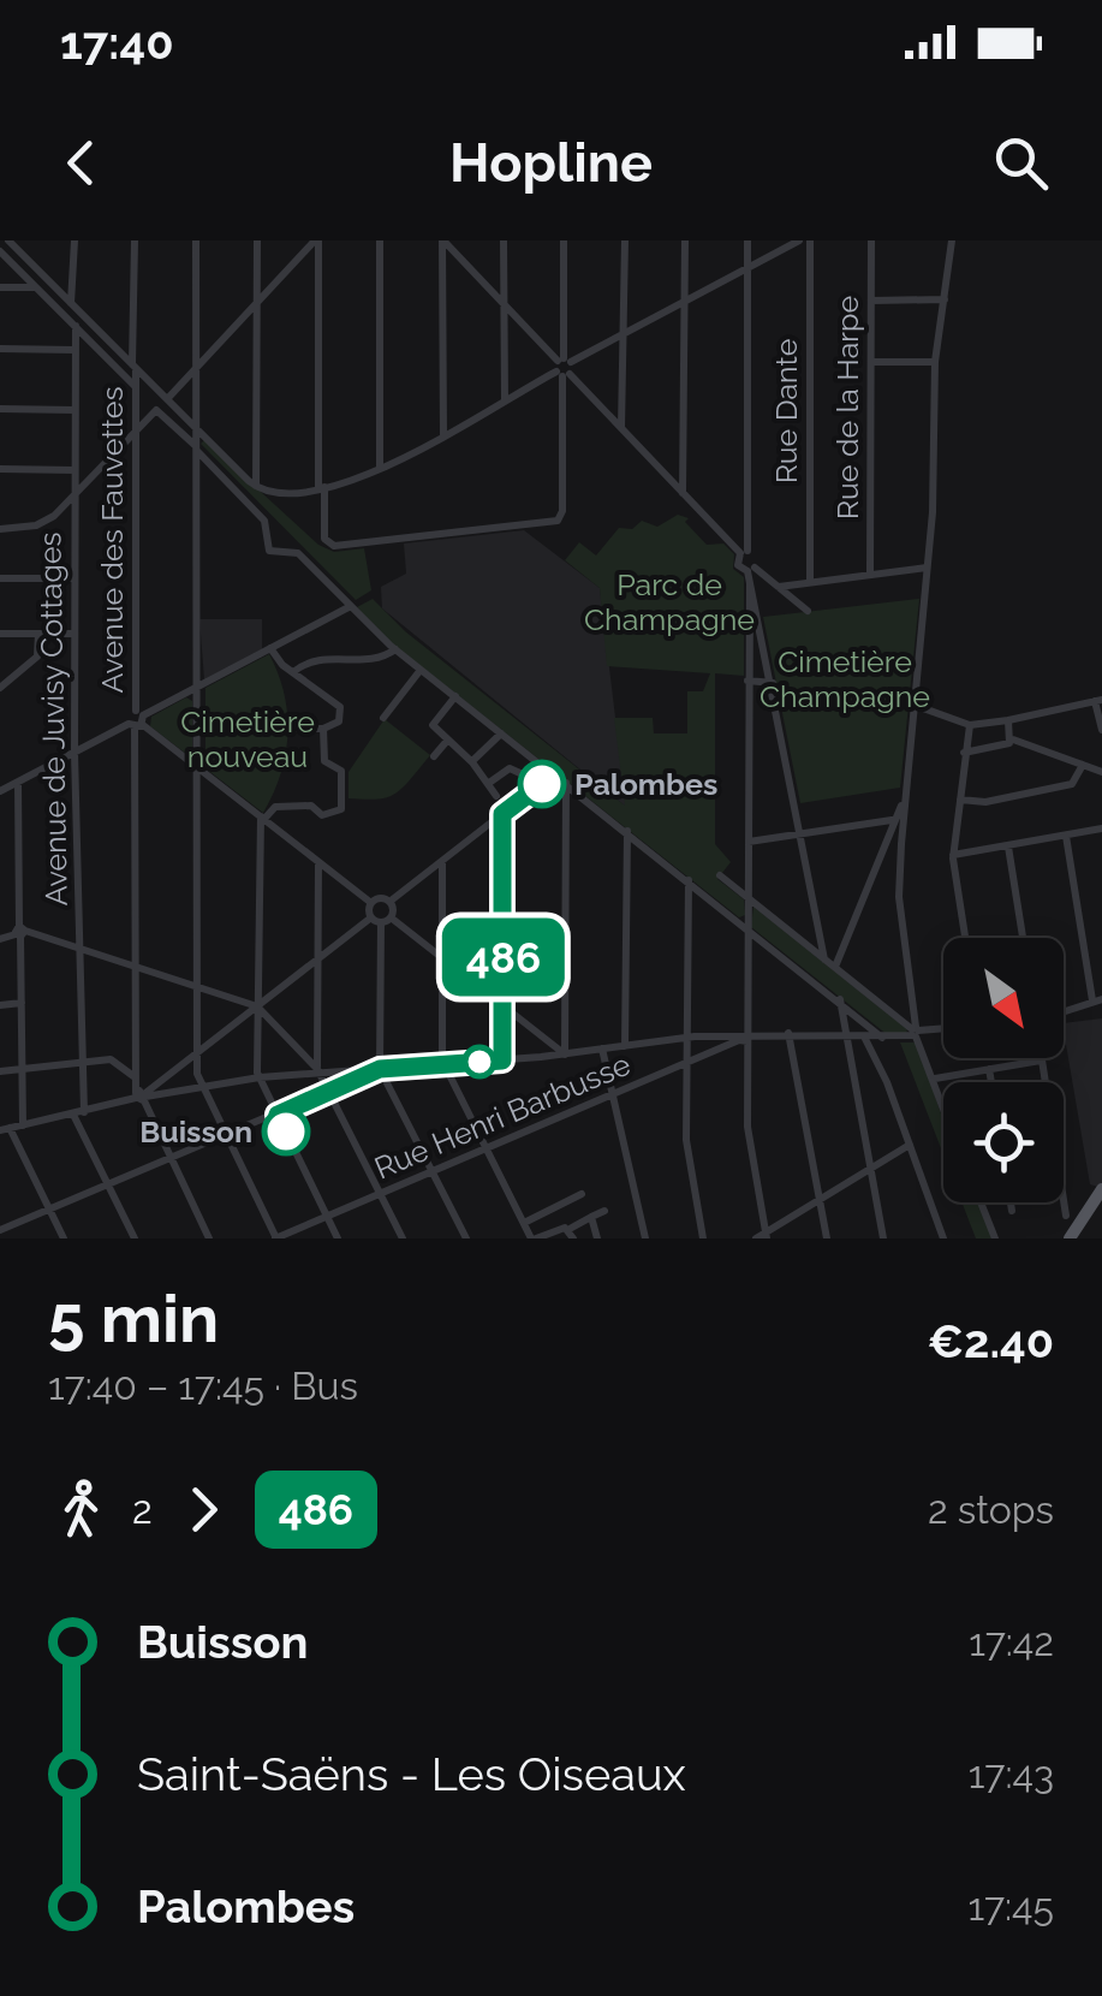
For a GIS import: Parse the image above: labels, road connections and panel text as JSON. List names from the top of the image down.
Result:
{
  "streets": {
    "street": [
      "Rue de la Harpe",
      "Rue Dante",
      "Avenue des Fauvettes",
      "Avenue de Juvisy Cottages",
      "Rue Henri Barbusse"
    ]
  },
  "parks": ["Parc de Champagne", "Cimetière Champagne", "Cimetière nouveau"],
  "places": ["Palombes", "Buisson"],
  "lines": ["bus line 486"],
  "north": "bottom right",
  "page": {
    "status": "17:40",
    "header": "Hopline",
    "on_map": "486",
    "heading": ["5 min", "17:40 – 17:45 · Bus", "€2.40"],
    "legs": ["2", "486", "2 stops"],
    "list": [
      {
        "name": "Buisson",
        "value": "17:42"
      },
      {
        "name": "Saint-Saëns - Les Oiseaux",
        "value": "17:43"
      },
      {
        "name": "Palombes",
        "value": "17:45"
      }
    ]
  }
}
